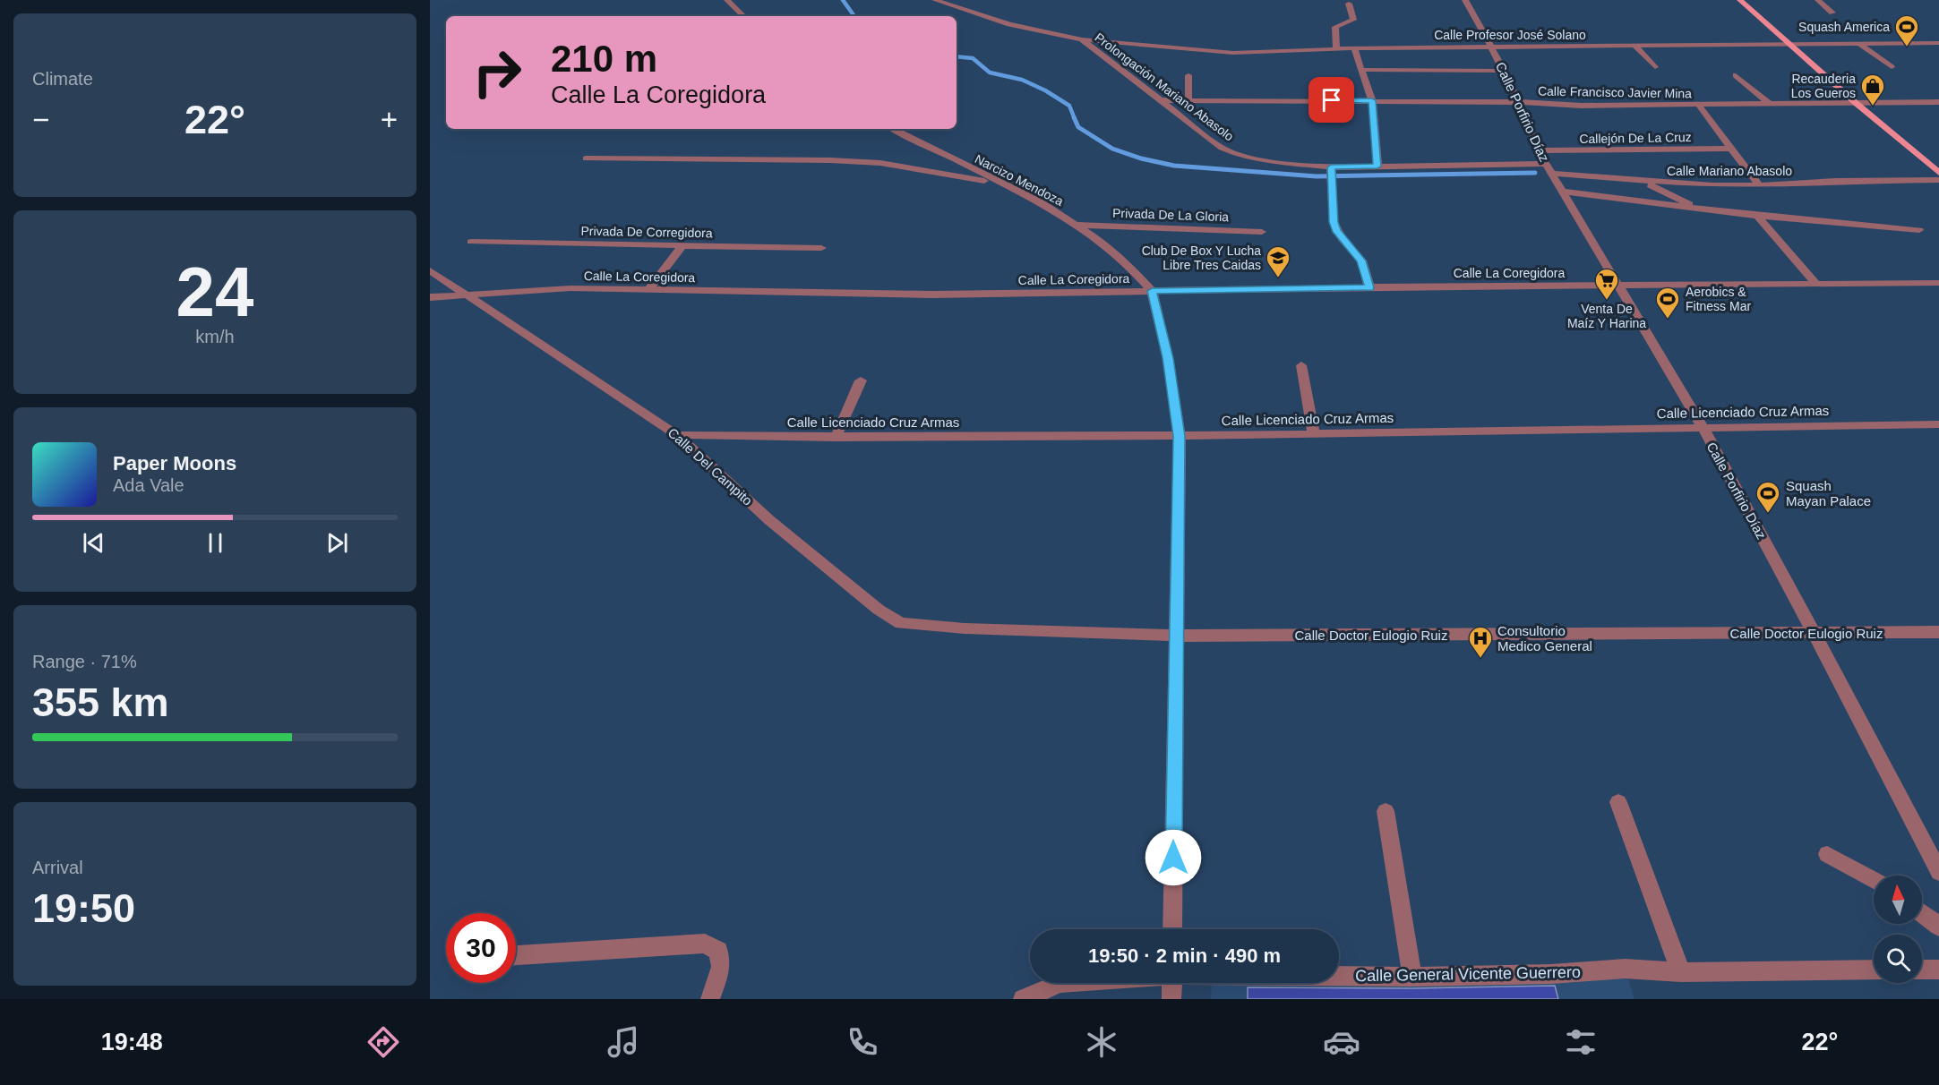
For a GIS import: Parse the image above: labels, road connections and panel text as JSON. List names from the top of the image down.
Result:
{
  "streets": {
    "street": [
      "Calle Profesor José Solano",
      "Prolongación Mariano Abasolo",
      "Calle Francisco Javier Mina",
      "Calle Porfirio Díaz",
      "Callejón De La Cruz",
      "Calle Mariano Abasolo",
      "Narcizo Mendoza",
      "Privada De La Gloria",
      "Privada De Corregidora",
      "Calle La Coregidora",
      "Calle Licenciado Cruz Armas",
      "Calle Del Campito",
      "Calle Doctor Eulogio Ruiz",
      "Calle General Vicente Guerrero"
    ]
  },
  "crossings": [
    ["Calle Profesor José Solano", "Prolongación Mariano Abasolo"],
    ["Calle Profesor José Solano", "Calle Porfirio Díaz"],
    ["Prolongación Mariano Abasolo", "Calle Francisco Javier Mina"],
    ["Prolongación Mariano Abasolo", "Calle Porfirio Díaz"],
    ["Prolongación Mariano Abasolo", "Calle Mariano Abasolo"],
    ["Calle Francisco Javier Mina", "Calle Porfirio Díaz"],
    ["Calle Porfirio Díaz", "Callejón De La Cruz"],
    ["Calle Porfirio Díaz", "Calle Mariano Abasolo"],
    ["Calle Porfirio Díaz", "Calle La Coregidora"],
    ["Calle Porfirio Díaz", "Calle Licenciado Cruz Armas"],
    ["Calle Porfirio Díaz", "Calle Doctor Eulogio Ruiz"],
    ["Narcizo Mendoza", "Privada De La Gloria"],
    ["Narcizo Mendoza", "Calle La Coregidora"],
    ["Calle La Coregidora", "Calle Del Campito"],
    ["Calle Licenciado Cruz Armas", "Calle Del Campito"],
    ["Calle Del Campito", "Calle Doctor Eulogio Ruiz"]
  ],
  "places": {
    "sports": ["Squash America", "Aerobics & Fitness Mar", "Squash Mayan Palace"],
    "shop": ["Recauderia Los Gueros"],
    "school or university": ["Club De Box Y Lucha Libre Tres Caidas"],
    "supermarket": ["Venta De Maíz Y Harina"],
    "hospital": ["Consultorio Medico General"]
  },
  "north": "top",
  "page": {
    "tile": [
      "Climate",
      ["24", "km/h"],
      ["Range · 71%", "355 km"],
      ["Arrival", "19:50"]
    ],
    "turn": ["210 m", "Calle La Coregidora"],
    "heat": ["−", "22°", "+"],
    "song": ["Paper Moons", "Ada Vale"],
    "limit": "30",
    "trip": "19:50 · 2 min · 490 m",
    "tabs": ["19:48", "22°"]
  }
}
